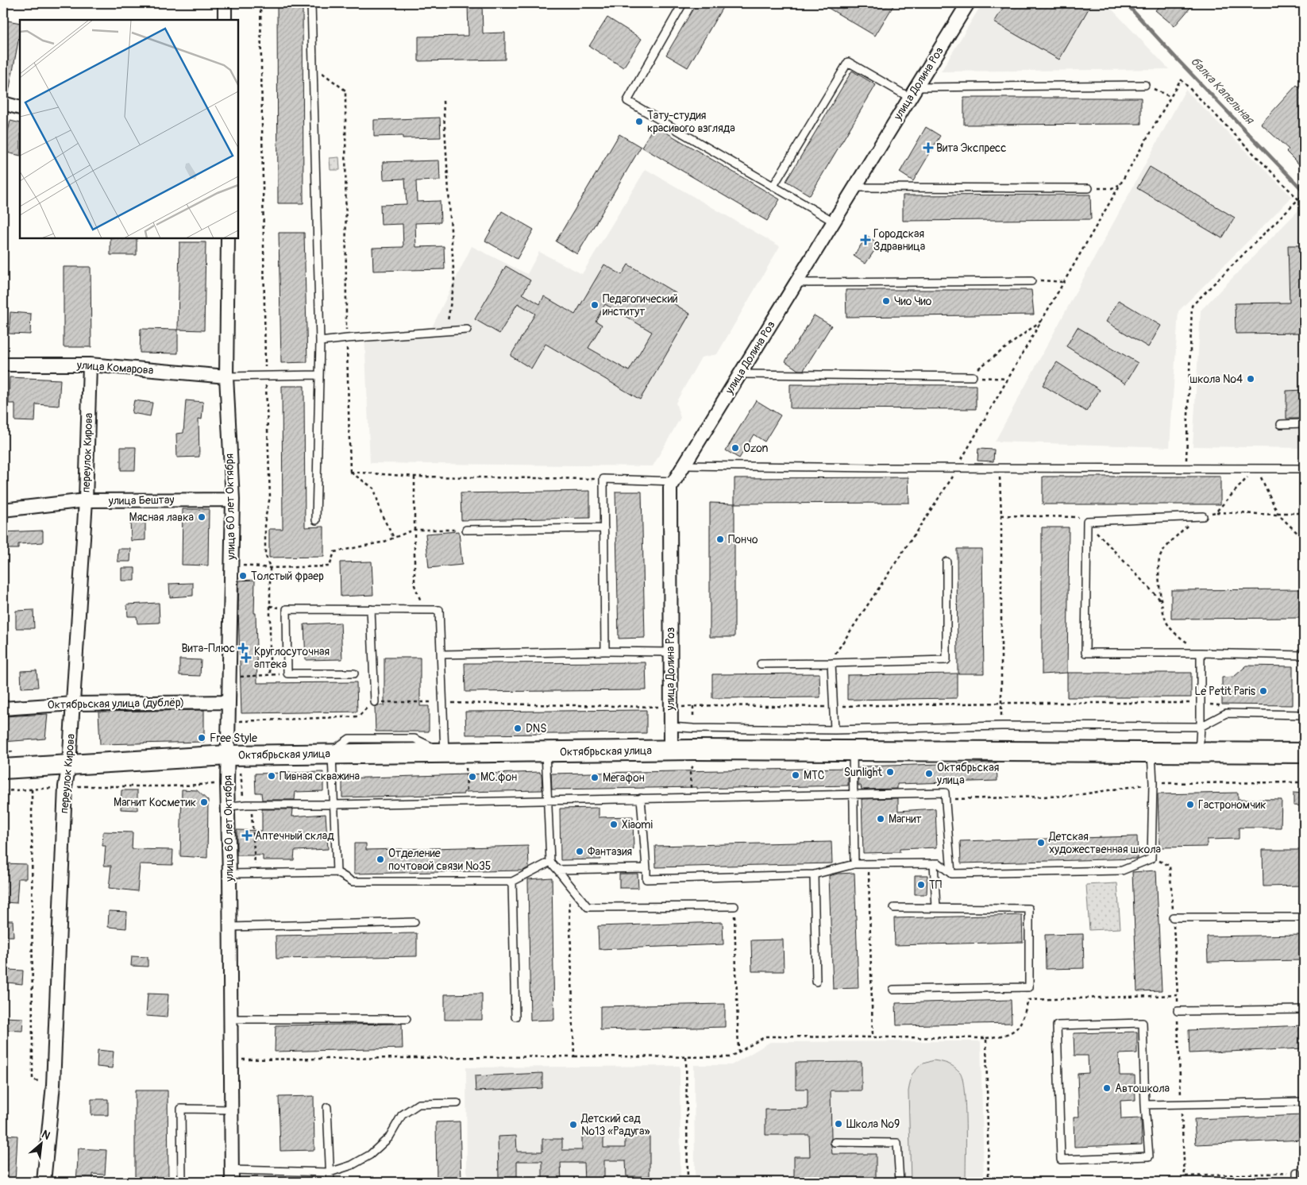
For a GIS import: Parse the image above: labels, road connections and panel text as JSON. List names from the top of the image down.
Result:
{
  "streets": {
    "main road": ["Октябрьская улица"],
    "street": [
      "улица Долина Роз",
      "улица Комарова",
      "переулок Кирова",
      "улица Бештау",
      "улица 60 лет Октября",
      "Октябрьская улица (дублёр)"
    ]
  },
  "crossings": [
    ["улица Долина Роз", "Октябрьская улица"],
    ["улица Комарова", "переулок Кирова"],
    ["улица Комарова", "улица 60 лет Октября"],
    ["переулок Кирова", "улица Бештау"],
    ["переулок Кирова", "Октябрьская улица (дублёр)"],
    ["переулок Кирова", "Октябрьская улица"],
    ["улица Бештау", "улица 60 лет Октября"],
    ["улица 60 лет Октября", "Октябрьская улица (дублёр)"],
    ["улица 60 лет Октября", "Октябрьская улица"]
  ],
  "water": ["балка Капельная"],
  "places": {
    "other": [
      "Тату-студия красивого взгляда",
      "Чио Чио",
      "Педагогический институт",
      "школа №4",
      "Ozon",
      "Мясная лавка",
      "Пончо",
      "Толстый фраер",
      "Le Petit Paris",
      "DNS",
      "Free Style",
      "Sunlight",
      "Октябрьская улица",
      "МТС",
      "Пивная скважина",
      "МС.фон",
      "Мегафон",
      "Магнит Косметик",
      "Гастрономчик",
      "Магнит",
      "Xiaomi",
      "Детская художественная школа",
      "Фантазия",
      "Отделение почтовой связи №35",
      "ТП",
      "Автошкола",
      "Школа №9",
      "Детский сад №13 «Радуга»"
    ],
    "health": [
      "Вита Экспресс",
      "Городская Здравница",
      "Вита-Плюс",
      "Круглосуточная аптека",
      "Аптечный склад"
    ]
  },
  "north": "top right"
}
